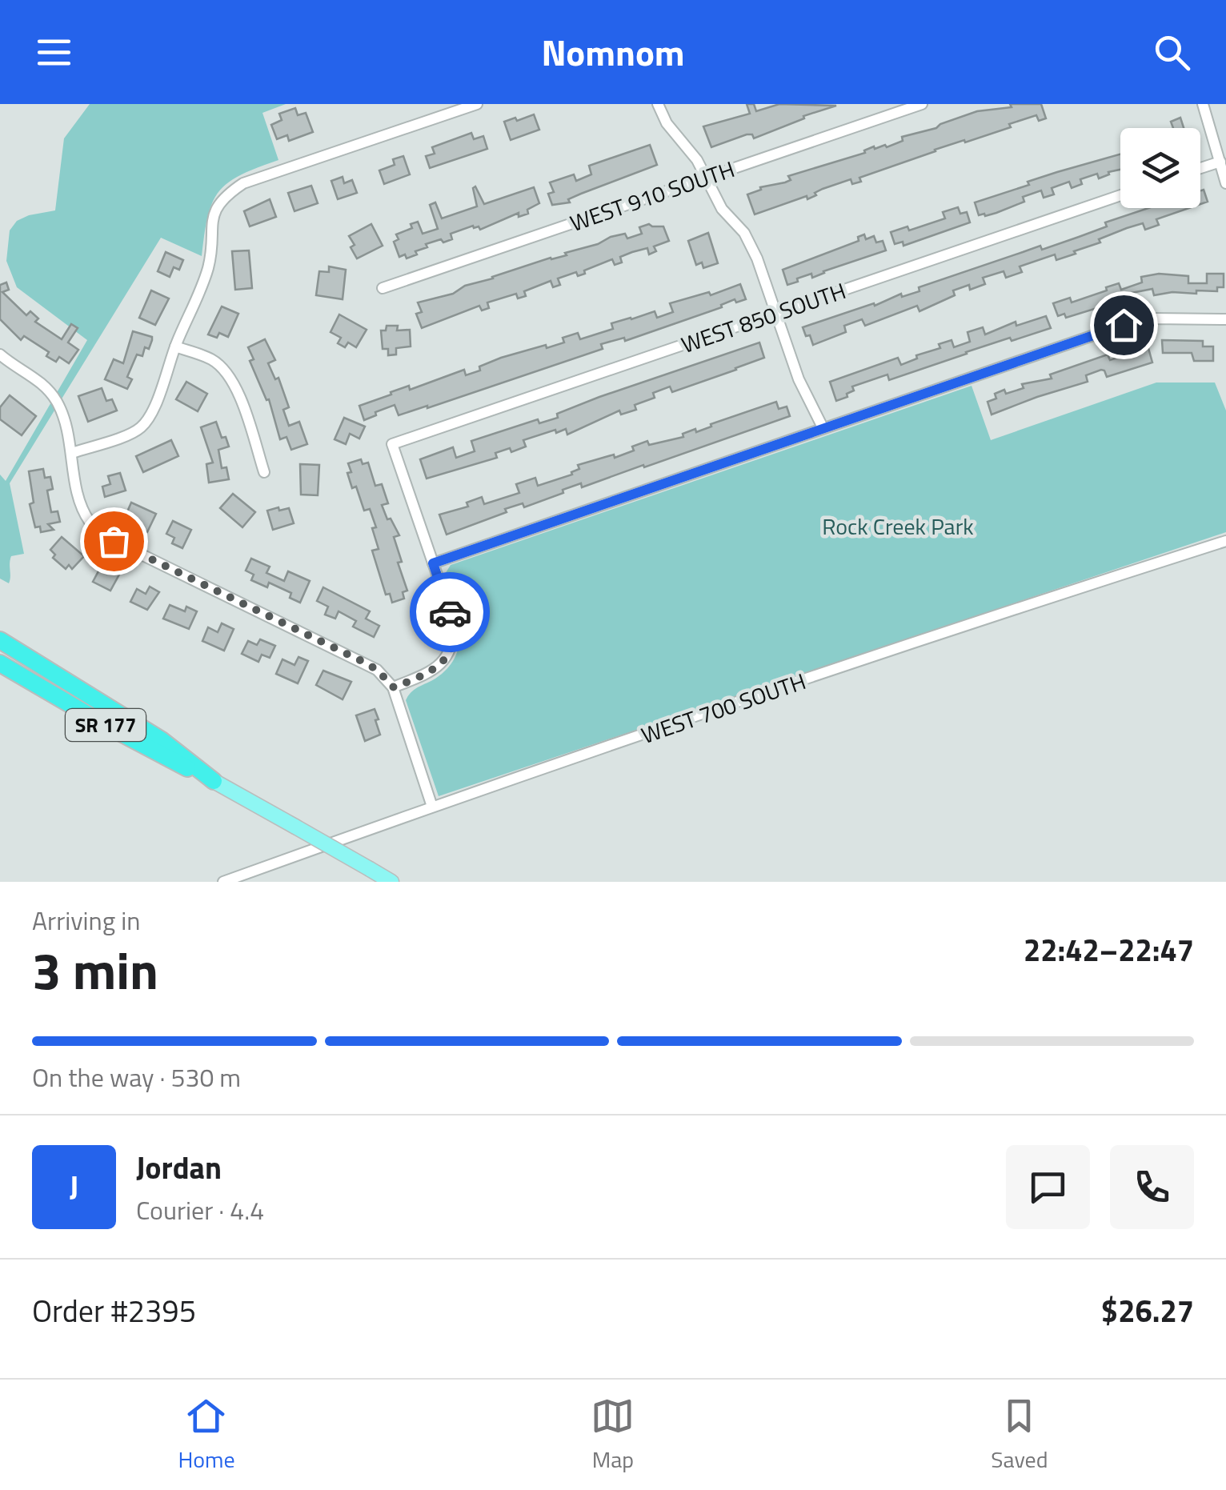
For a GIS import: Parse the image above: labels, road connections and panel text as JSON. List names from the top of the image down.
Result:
{
  "streets": {
    "highway": ["SR 177"],
    "street": ["WEST 910 SOUTH", "WEST 850 SOUTH", "WEST 700 SOUTH"]
  },
  "parks": ["Rock Creek Park"],
  "page": {
    "header": "Nomnom",
    "heading": ["3 min", "Arriving in", "22:42–22:47"],
    "panel": [
      "Jordan",
      "Courier · 4.4",
      "Order #2395",
      "$26.27"
    ],
    "bar": "On the way · 530 m",
    "round": "J",
    "tabs": ["Home", "Map", "Saved"]
  }
}
